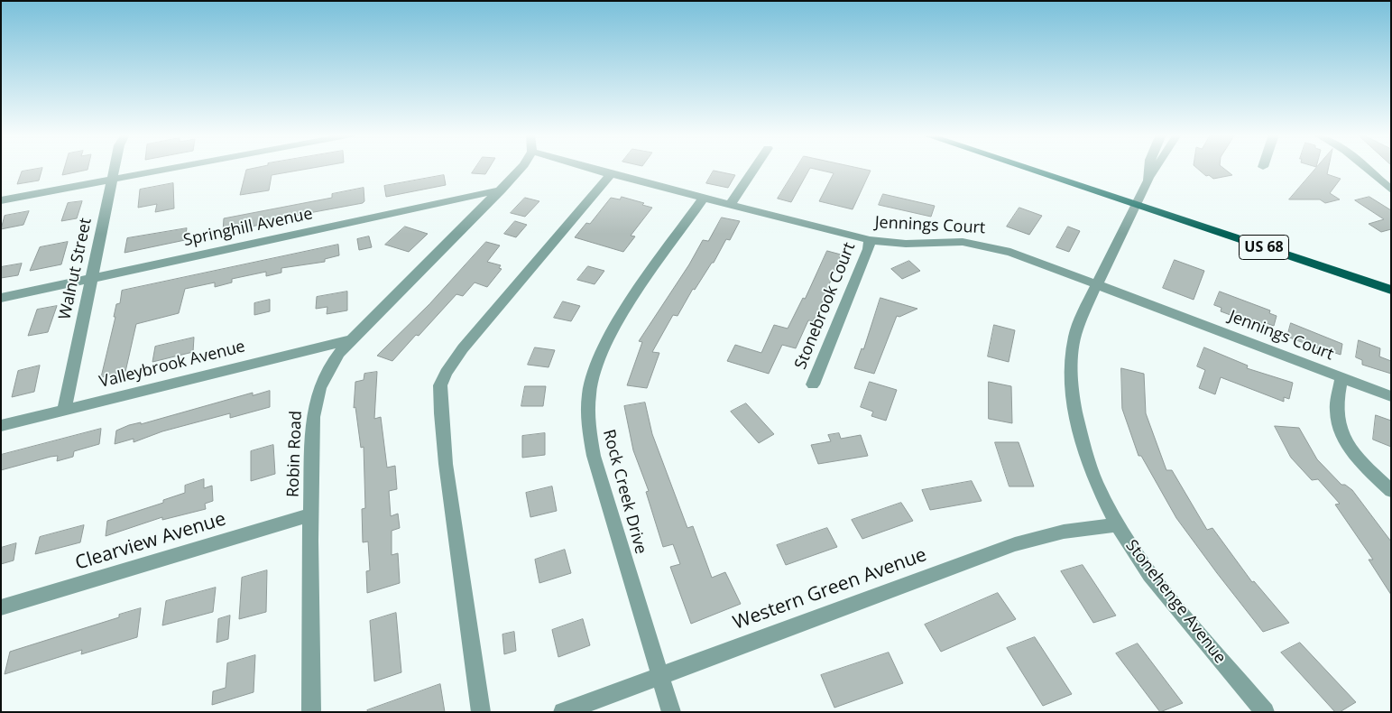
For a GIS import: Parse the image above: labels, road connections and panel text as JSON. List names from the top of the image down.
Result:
{
  "streets": {
    "main road": ["US 68"],
    "street": [
      "Jennings Court",
      "Springhill Avenue",
      "Walnut Street",
      "Stonebrook Court",
      "Valleybrook Avenue",
      "Robin Road",
      "Rock Creek Drive",
      "Clearview Avenue",
      "Western Green Avenue",
      "Stonehenge Avenue"
    ]
  },
  "crossings": [
    ["Jennings Court", "Stonebrook Court"],
    ["Jennings Court", "Rock Creek Drive"],
    ["Jennings Court", "Stonehenge Avenue"],
    ["Springhill Avenue", "Walnut Street"],
    ["Springhill Avenue", "Robin Road"],
    ["US 68", "Stonehenge Avenue"],
    ["Walnut Street", "Valleybrook Avenue"],
    ["Valleybrook Avenue", "Robin Road"],
    ["Robin Road", "Clearview Avenue"],
    ["Rock Creek Drive", "Western Green Avenue"],
    ["Western Green Avenue", "Stonehenge Avenue"]
  ]
}
